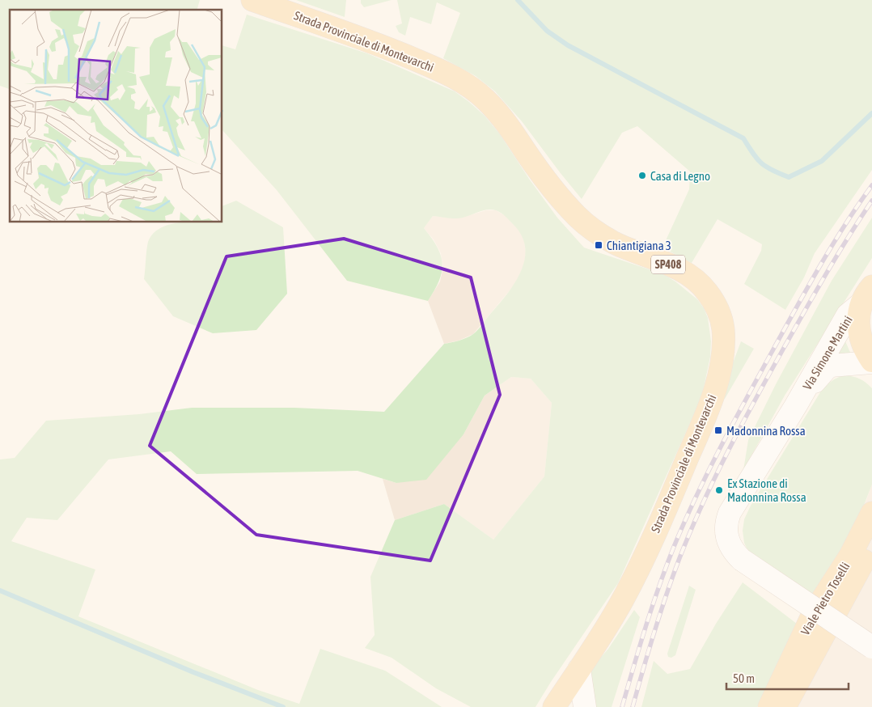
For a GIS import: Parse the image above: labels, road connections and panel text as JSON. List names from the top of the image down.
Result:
{
  "streets": {
    "main road": ["Strada Provinciale di Montevarchi", "SP408", "Viale Pietro Toselli"],
    "street": ["Via Simone Martini"]
  },
  "places": {
    "other": ["Casa di Legno", "Ex Stazione di Madonnina Rossa"],
    "transit": ["Chiantigiana 3", "Madonnina Rossa"]
  },
  "scale_bar": "50 m"
}
